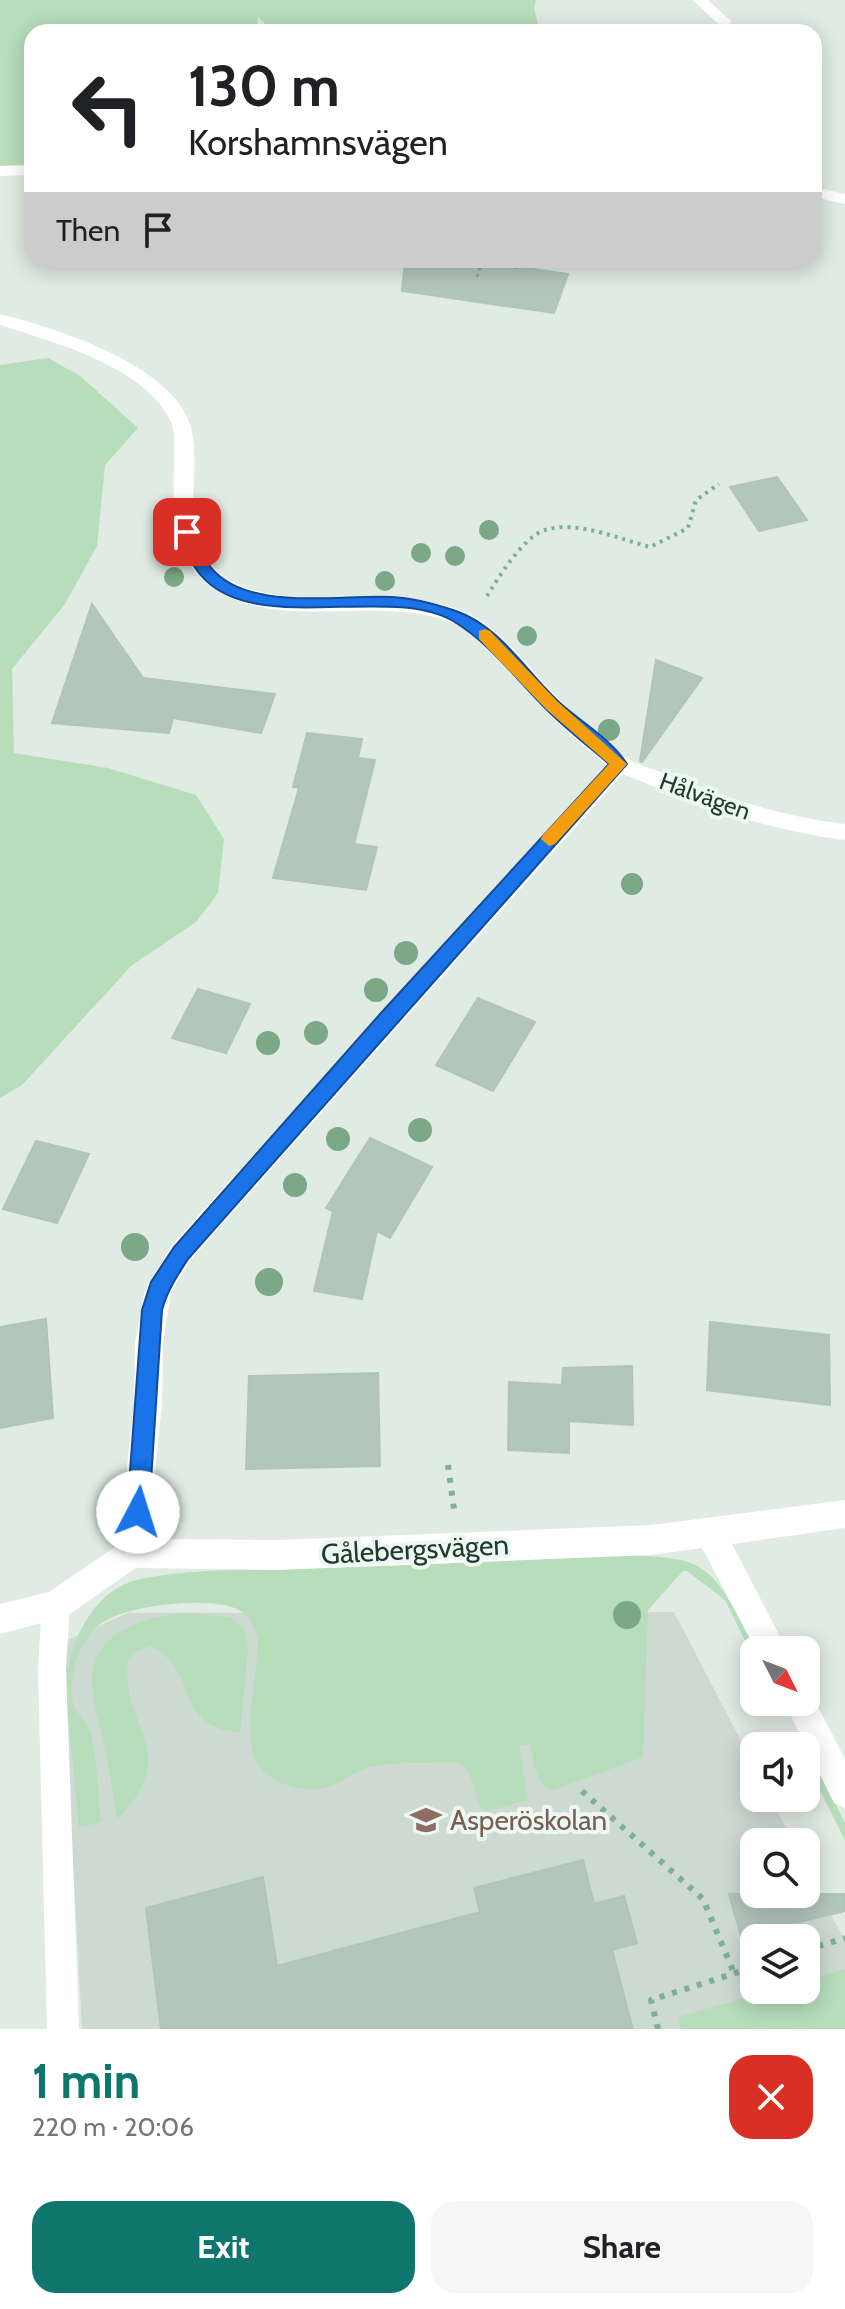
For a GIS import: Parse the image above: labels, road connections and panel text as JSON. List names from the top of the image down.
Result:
{
  "streets": {
    "street": ["Hålvägen", "Gålebergsvägen"]
  },
  "places": {
    "school or university": ["Asperöskolan"]
  },
  "north": "bottom right",
  "page": {
    "turn": ["130 m", "Korshamnsvägen"],
    "then": "Then",
    "heading": ["1 min", "220 m · 20:06"],
    "buttons": ["Exit", "Share"]
  }
}
